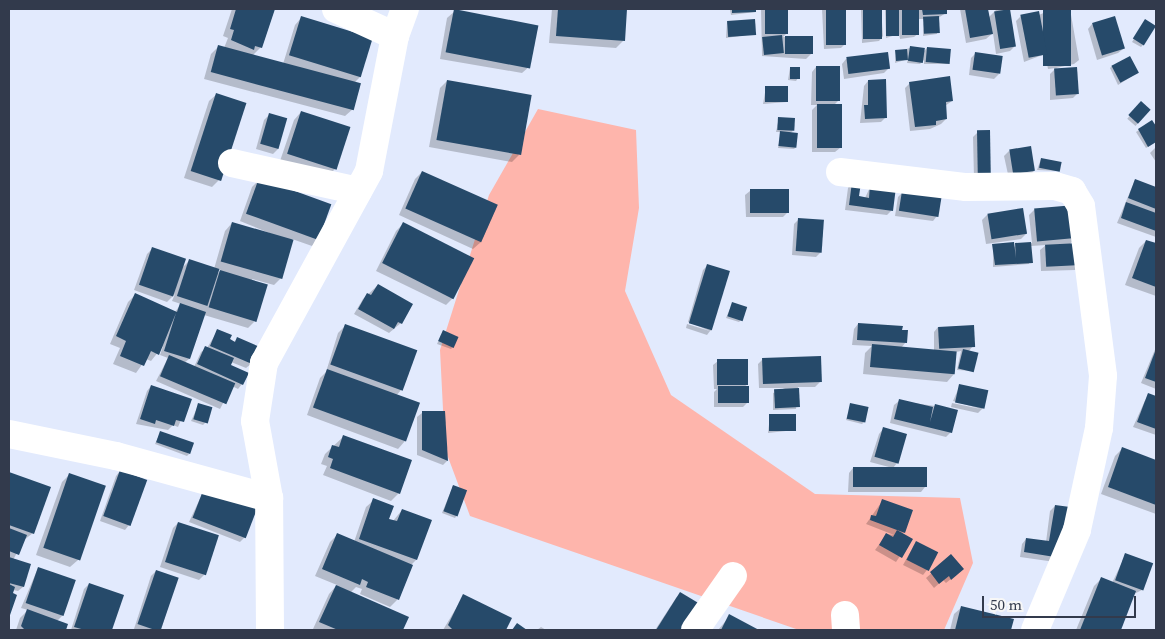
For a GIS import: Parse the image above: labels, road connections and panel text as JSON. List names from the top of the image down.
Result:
{
  "scale_bar": "50 m"
}
